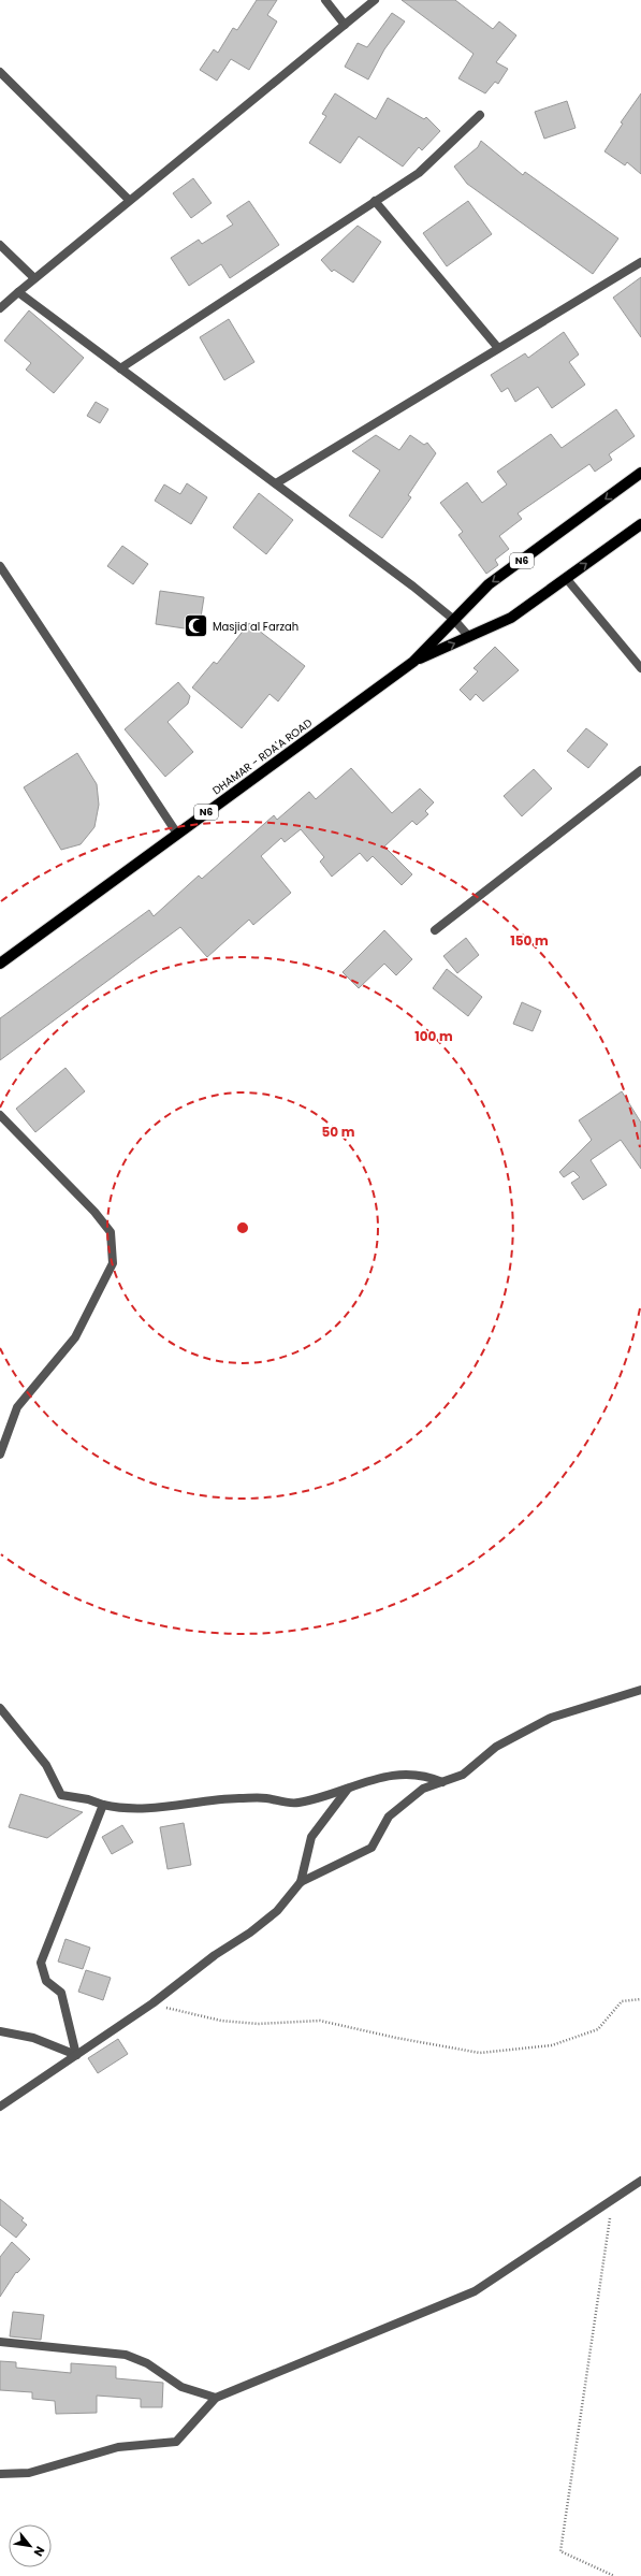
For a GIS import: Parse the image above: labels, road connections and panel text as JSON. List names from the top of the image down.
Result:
{
  "streets": {
    "main road": ["N6", "DHAMAR - RDA'A ROAD"]
  },
  "crossings": [
    ["N6", "DHAMAR - RDA'A ROAD"]
  ],
  "places": {
    "mosque": ["Masjid al Farzah"]
  },
  "north": "bottom right",
  "rings": ["150 m", "100 m", "50 m"]
}
